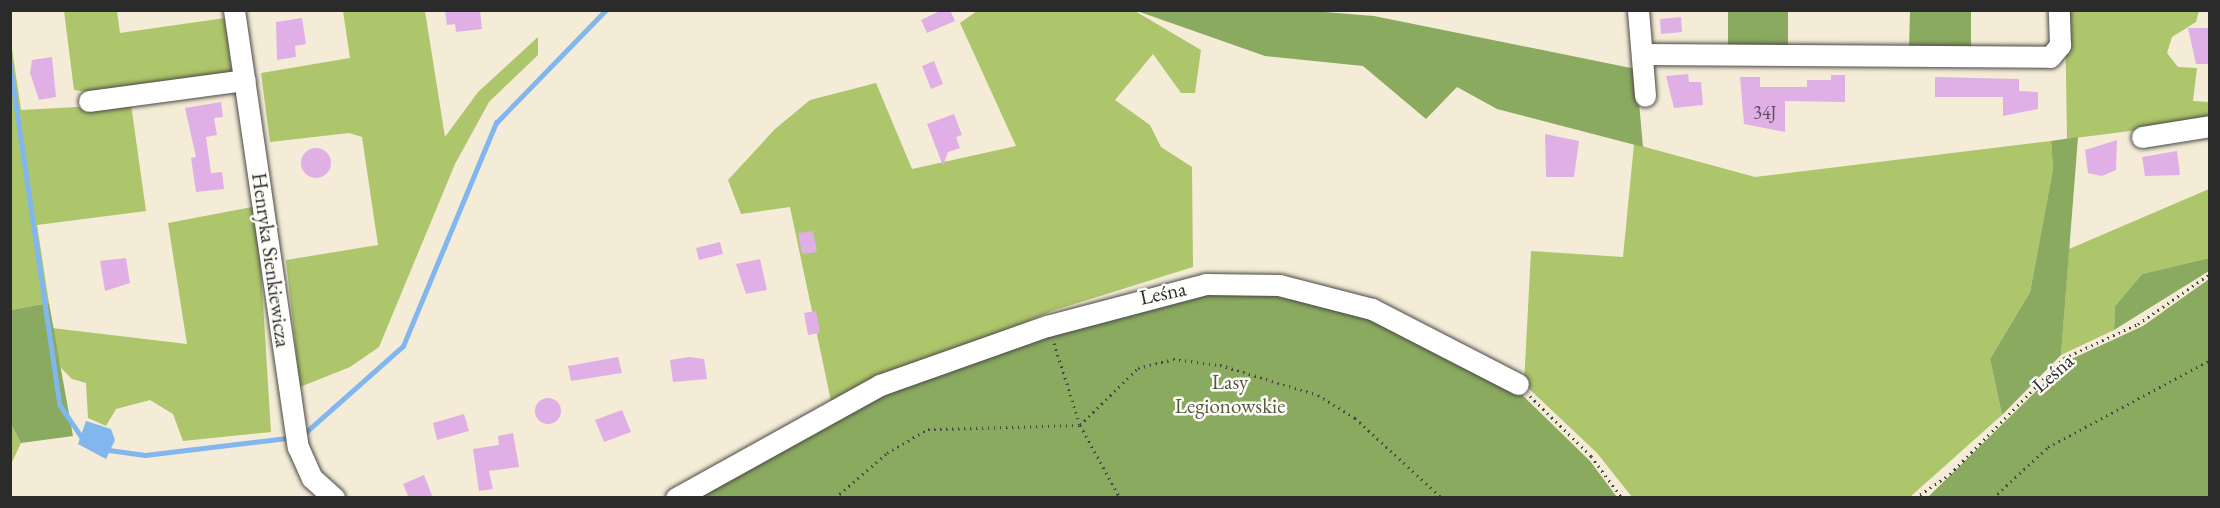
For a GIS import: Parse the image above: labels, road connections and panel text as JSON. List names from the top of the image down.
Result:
{
  "streets": {
    "street": ["Henryka Sienkiewicza", "Leśna"]
  },
  "parks": ["Lasy Legionowskie"],
  "house_numbers": ["34J"]
}
